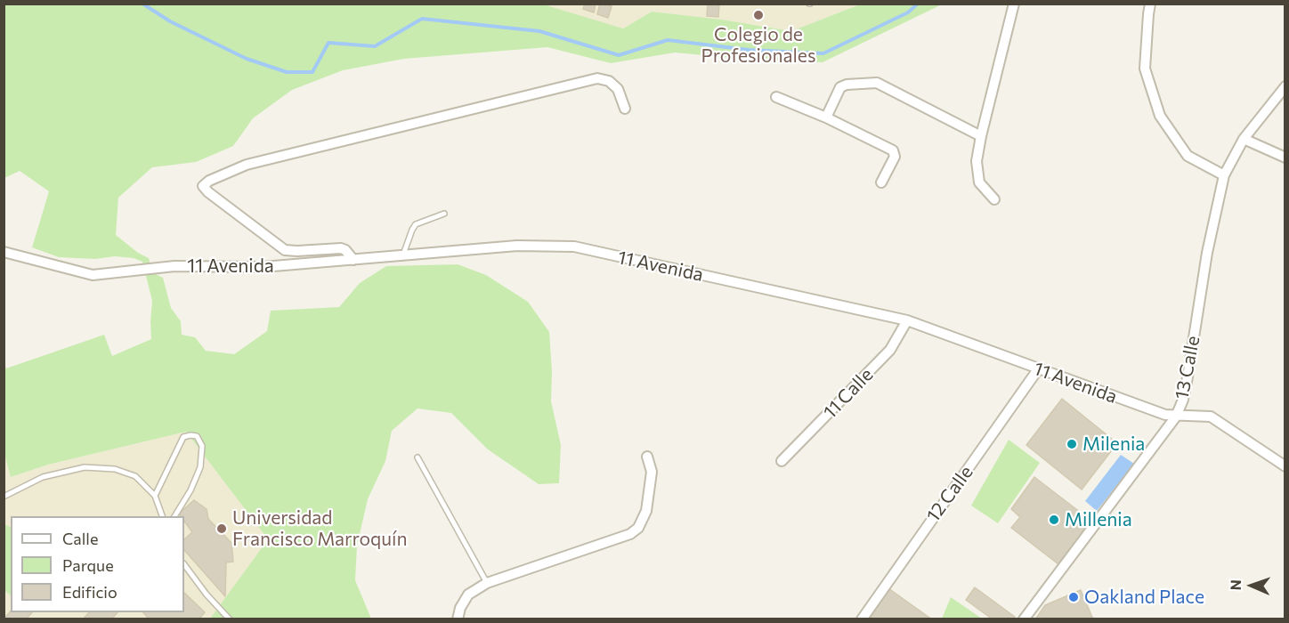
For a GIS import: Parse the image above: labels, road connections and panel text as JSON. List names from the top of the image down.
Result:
{
  "streets": {
    "street": [
      "11 Avenida",
      "13 Calle",
      "11 Calle",
      "12 Calle"
    ]
  },
  "crossings": [
    ["11 Avenida", "13 Calle"],
    ["11 Avenida", "11 Calle"],
    ["11 Avenida", "12 Calle"]
  ],
  "places": [
    "Colegio de Profesionales",
    "Milenia",
    "Millenia",
    "Universidad Francisco Marroquín",
    "Oakland Place"
  ],
  "legend": ["Calle", "Parque", "Edificio"],
  "north": "left"
}
